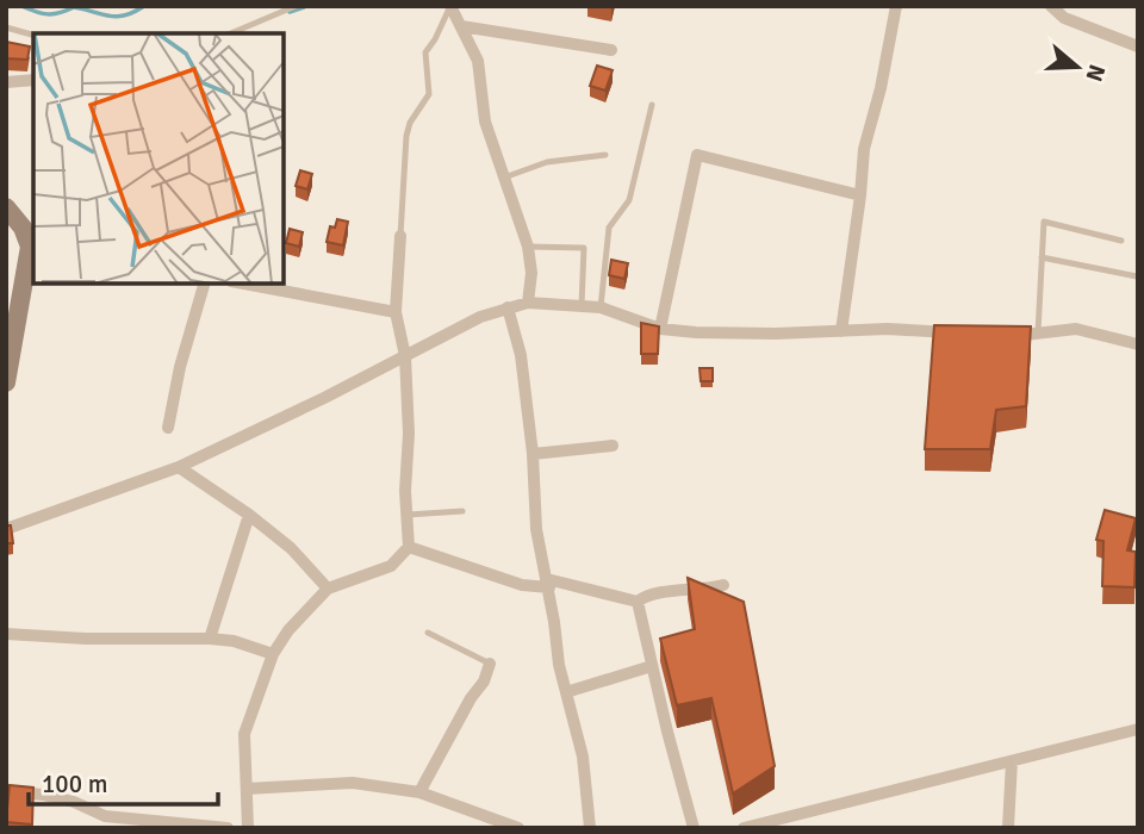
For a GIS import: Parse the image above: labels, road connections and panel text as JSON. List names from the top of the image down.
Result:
{
  "scale_bar": "100 m",
  "north": "right"
}
